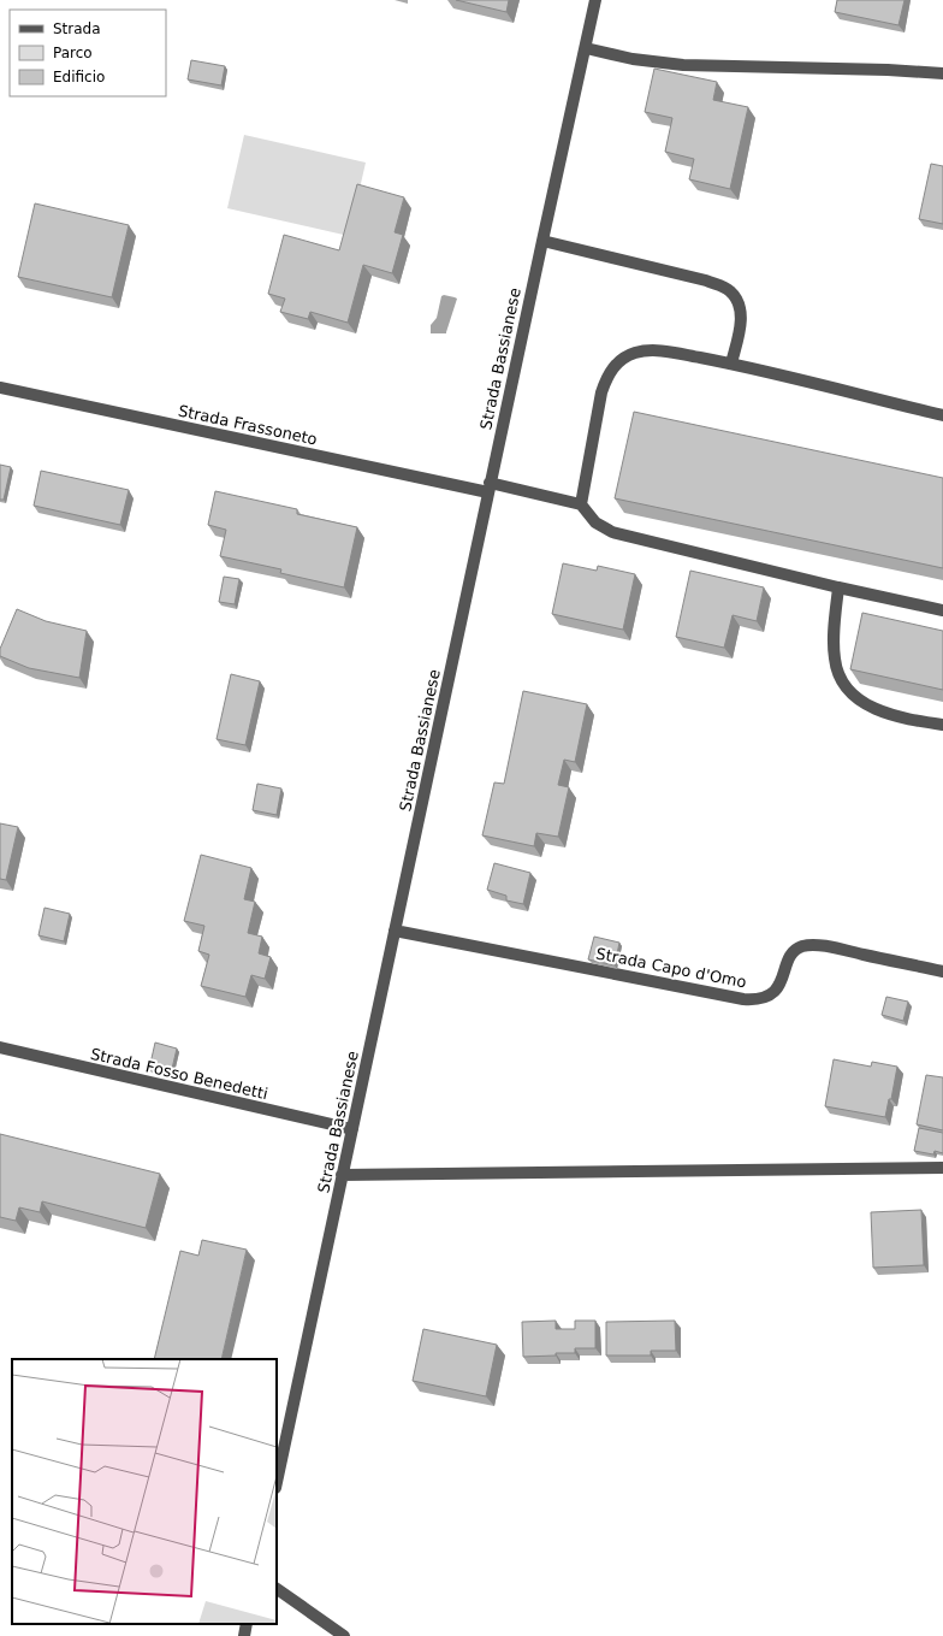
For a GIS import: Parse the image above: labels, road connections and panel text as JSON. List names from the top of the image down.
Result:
{
  "streets": {
    "street": [
      "Strada Bassianese",
      "Strada Frassoneto",
      "Strada Capo d'Omo",
      "Strada Fosso Benedetti"
    ]
  },
  "crossings": [
    ["Strada Bassianese", "Strada Frassoneto"],
    ["Strada Bassianese", "Strada Capo d'Omo"],
    ["Strada Bassianese", "Strada Fosso Benedetti"]
  ],
  "legend": ["Strada", "Parco", "Edificio"]
}
